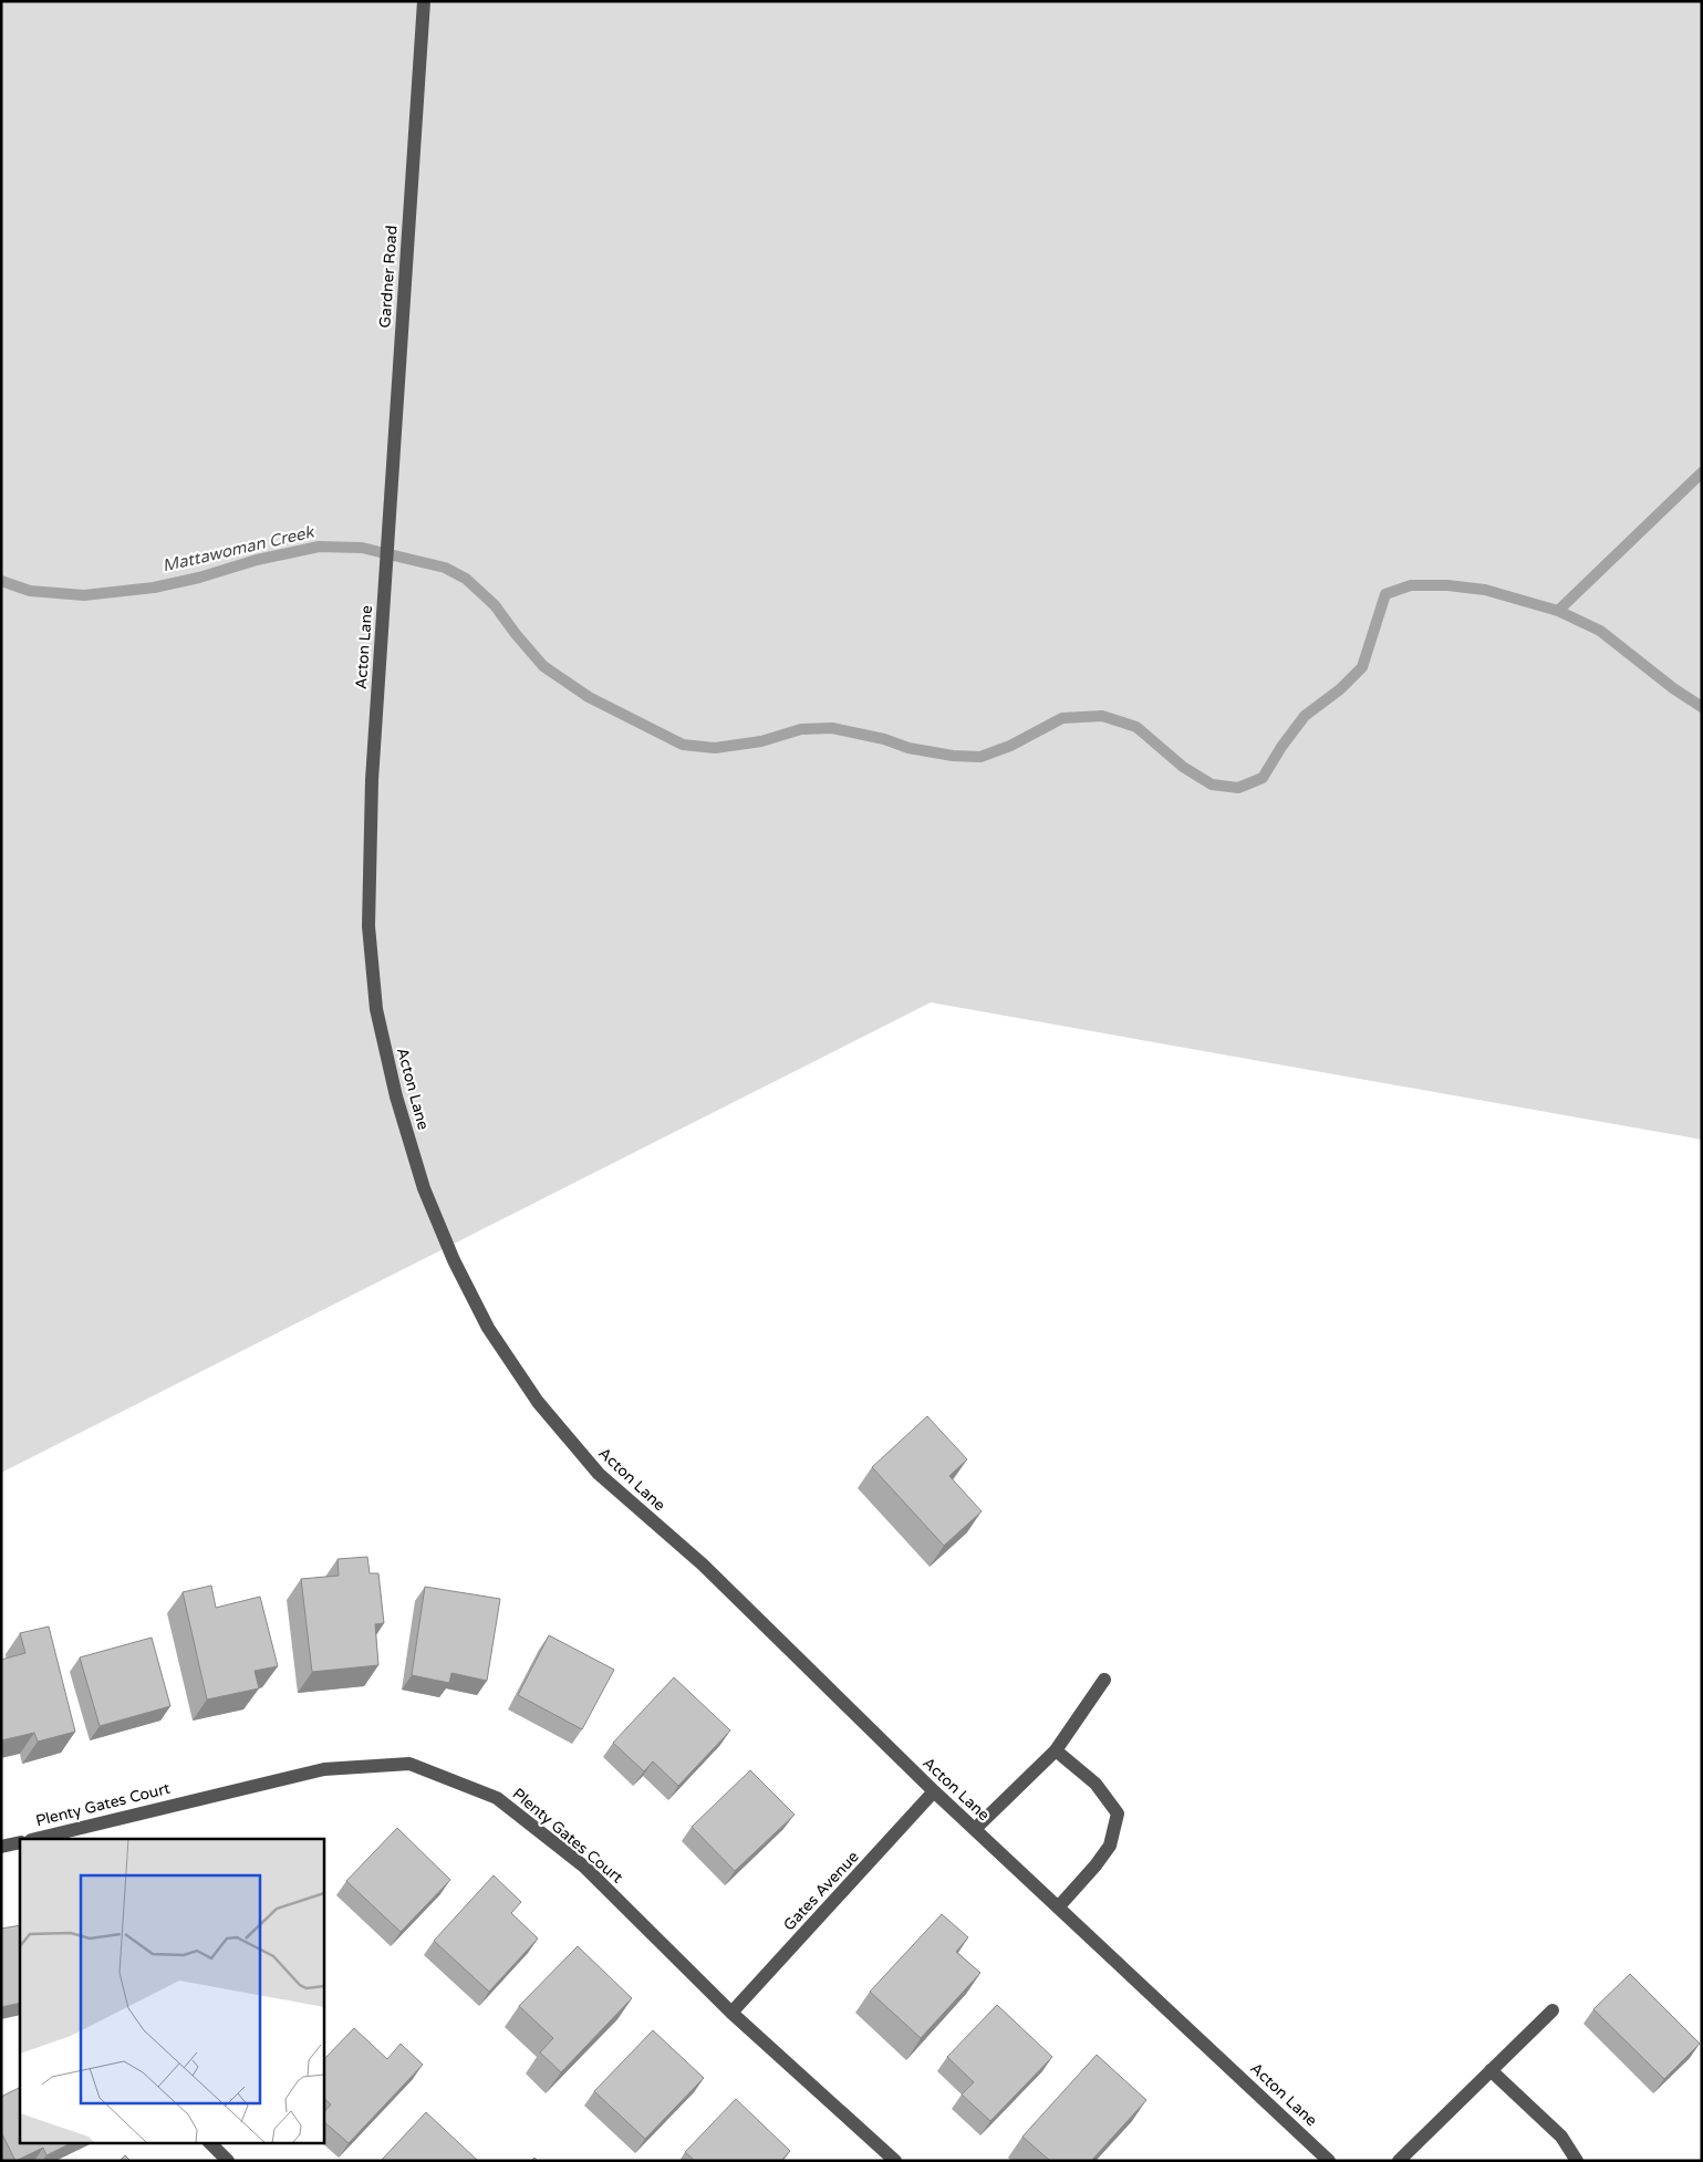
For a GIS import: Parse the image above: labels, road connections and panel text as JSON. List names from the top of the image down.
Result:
{
  "streets": {
    "street": [
      "Gardner Road",
      "Acton Lane",
      "Plenty Gates Court",
      "Gates Avenue"
    ]
  },
  "crossings": [
    ["Gardner Road", "Acton Lane"],
    ["Acton Lane", "Gates Avenue"],
    ["Plenty Gates Court", "Gates Avenue"]
  ],
  "water": ["Mattawoman Creek"]
}
